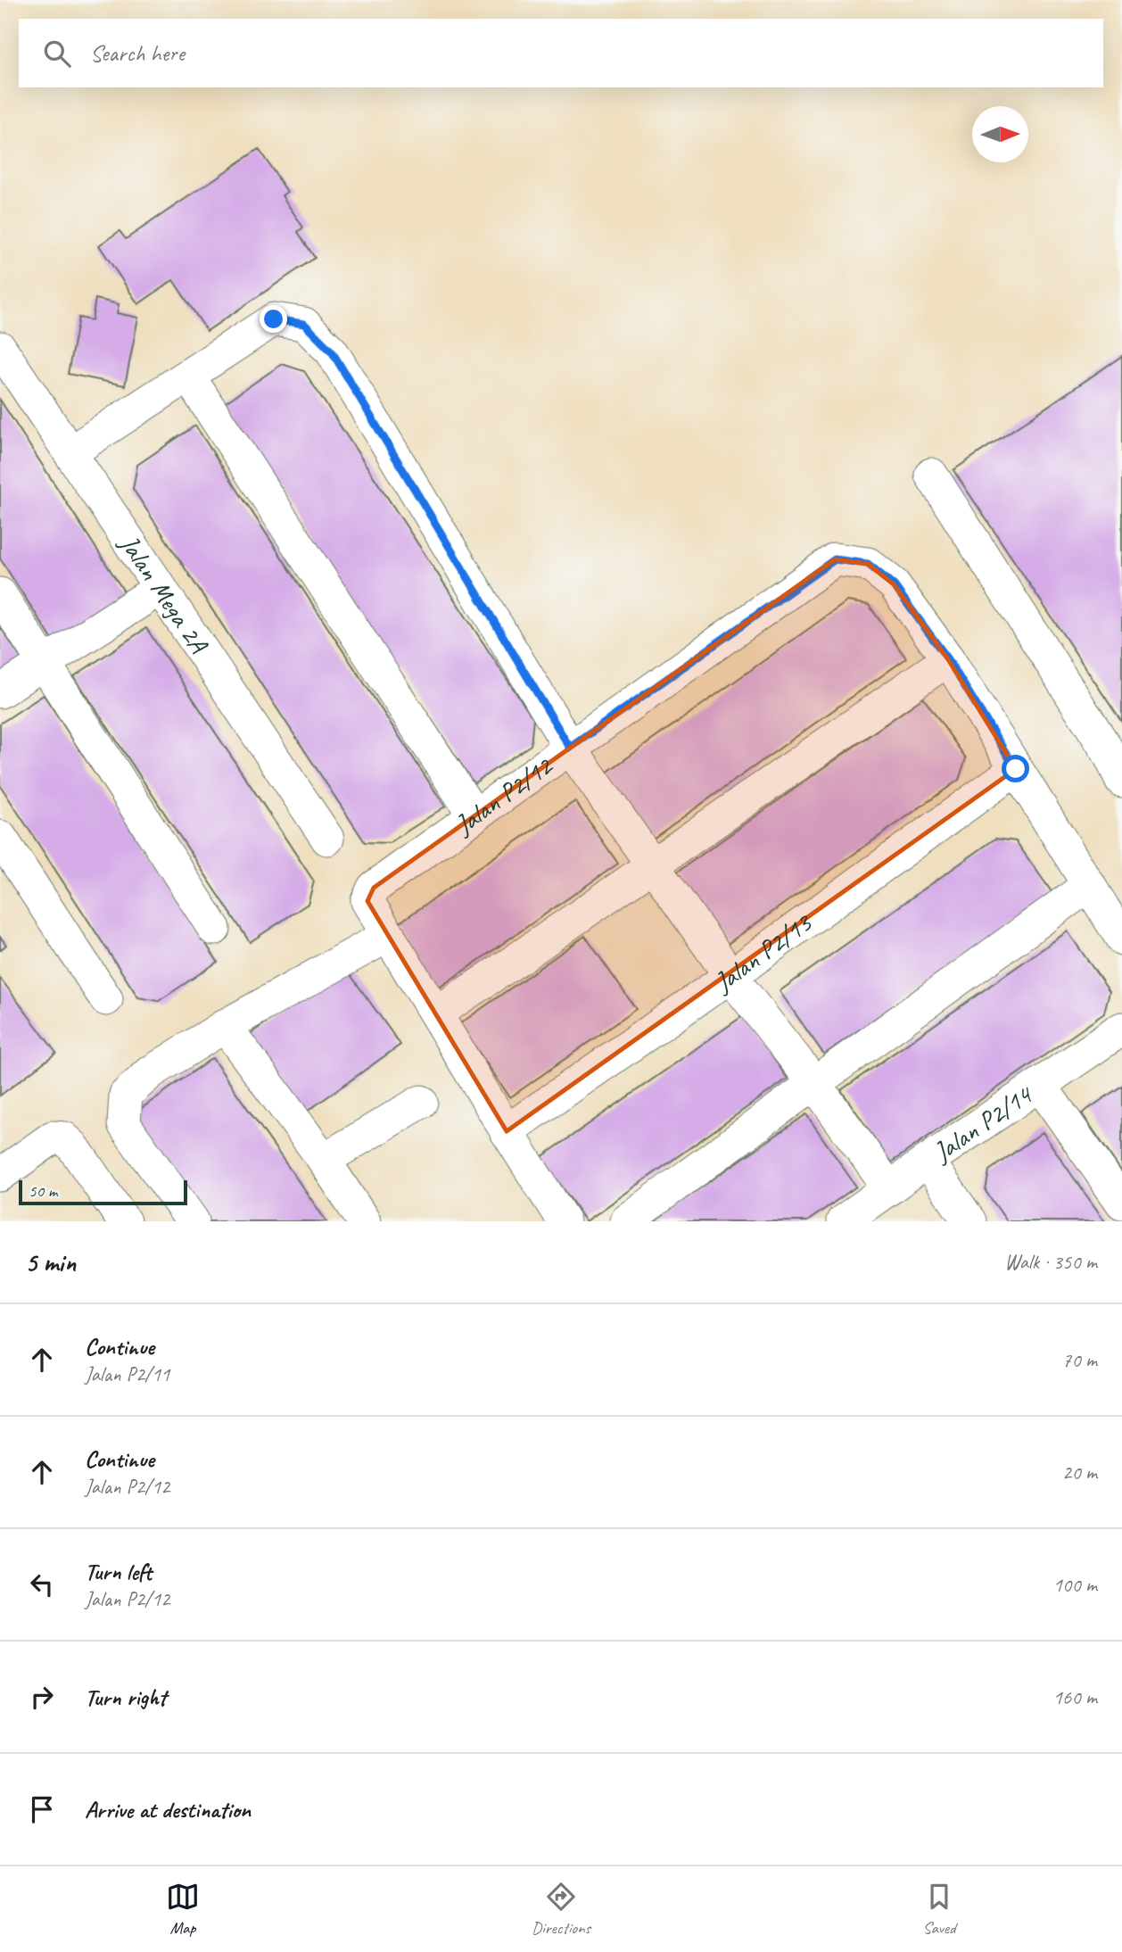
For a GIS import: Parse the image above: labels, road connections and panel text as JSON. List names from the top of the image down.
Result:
{
  "streets": {
    "street": [
      "Jalan Mega 2A",
      "Jalan P2/12",
      "Jalan P2/13",
      "Jalan P2/14"
    ]
  },
  "crossings": [
    ["Jalan P2/12", "Jalan P2/13"]
  ],
  "scale_bar": "50 m",
  "north": "right",
  "page": {
    "search": "Search here",
    "scale": "50 m",
    "heading": ["5 min", "Walk · 350 m"],
    "list": [
      ["Continue", "Jalan P2/11", "70 m"],
      ["Continue", "Jalan P2/12", "20 m"],
      ["Turn left", "Jalan P2/12", "100 m"],
      ["Turn right", "160 m"],
      "Arrive at destination"
    ],
    "nav": ["Map", "Directions", "Saved"]
  }
}
